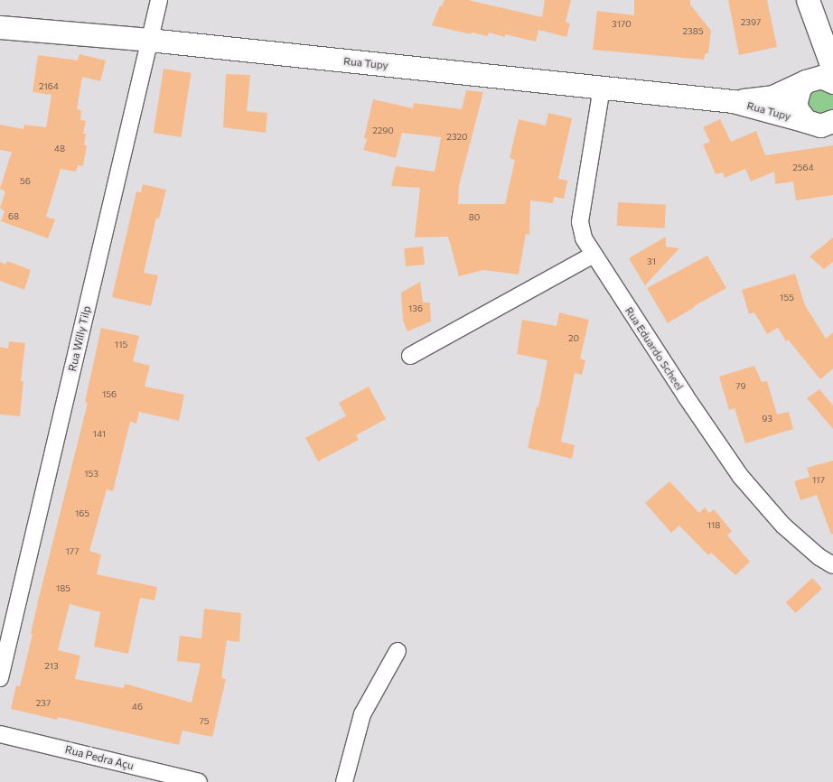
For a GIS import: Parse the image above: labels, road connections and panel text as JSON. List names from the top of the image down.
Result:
{
  "streets": {
    "main road": ["Rua Tupy"],
    "street": ["Rua Willy Tilp", "Rua Eduardo Scheel", "Rua Pedra Açu"]
  },
  "crossings": [
    ["Rua Tupy", "Rua Willy Tilp"],
    ["Rua Tupy", "Rua Eduardo Scheel"]
  ],
  "house_numbers": [
    "2397",
    "3170",
    "2385",
    "2164",
    "2290",
    "2320",
    "48",
    "2564",
    "56",
    "68",
    "80",
    "31",
    "155",
    "136",
    "20",
    "115",
    "79",
    "156",
    "93",
    "141",
    "153",
    "117",
    "165",
    "118",
    "177",
    "185",
    "213",
    "237",
    "46",
    "75"
  ]
}
